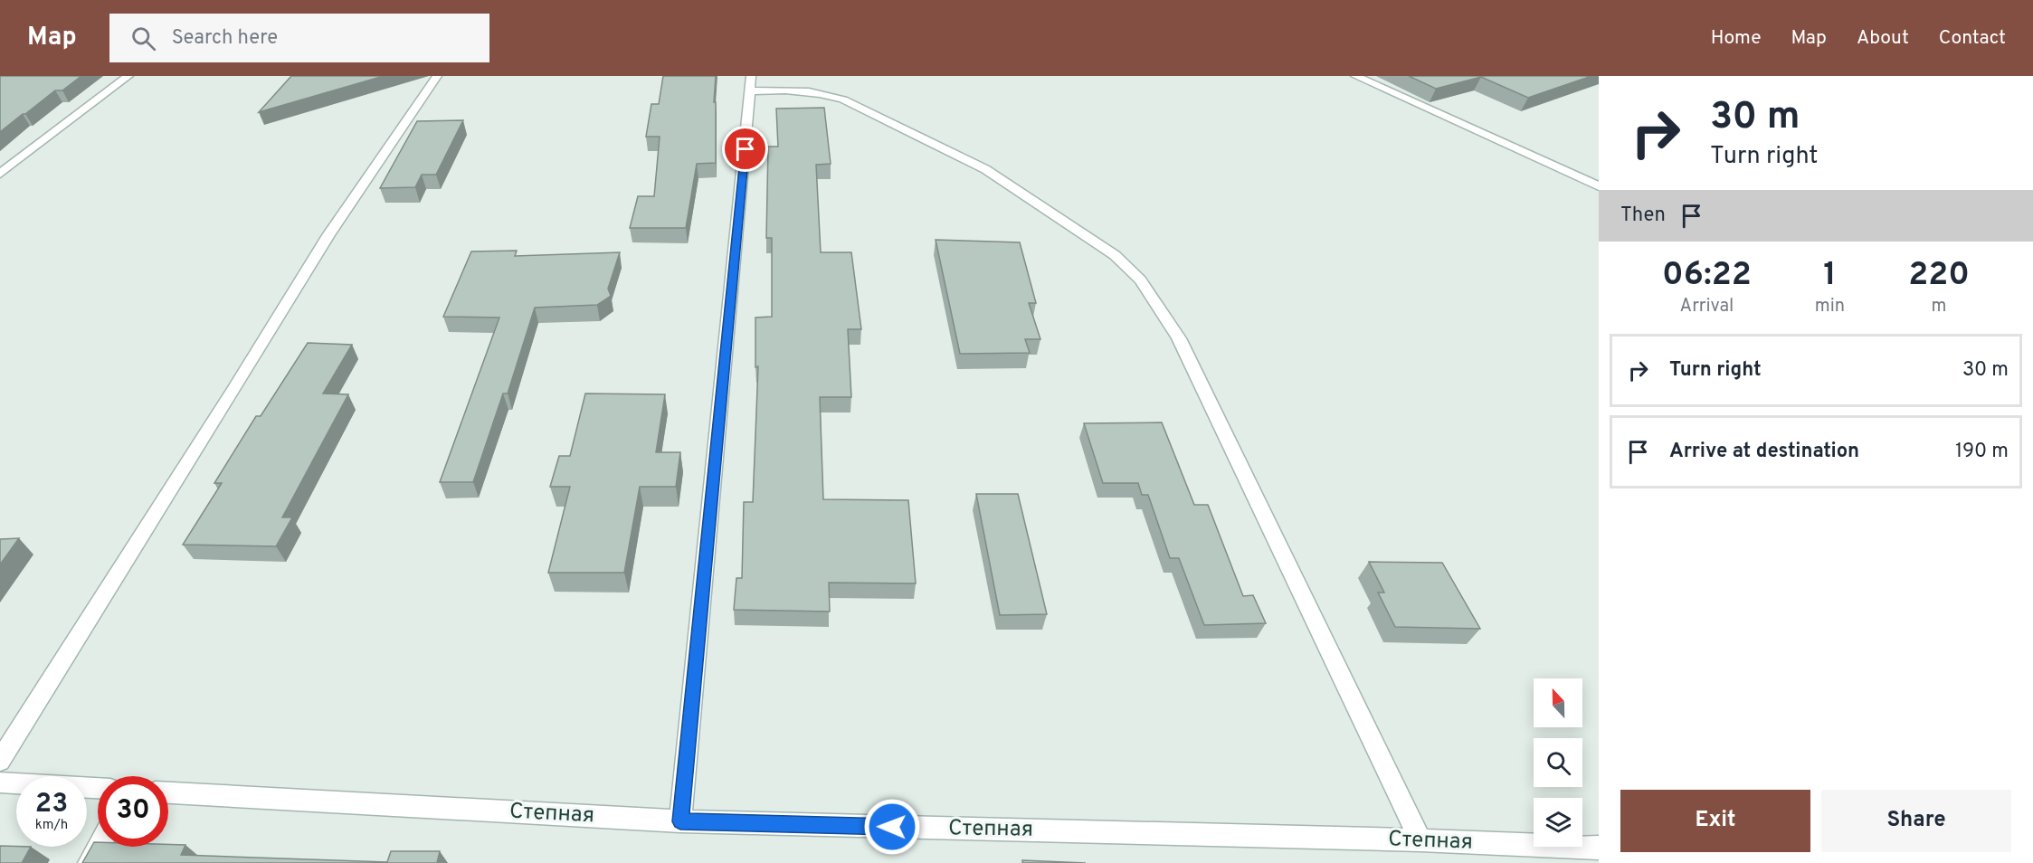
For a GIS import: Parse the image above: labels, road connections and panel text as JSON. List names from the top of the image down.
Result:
{
  "streets": {
    "street": ["Степная"]
  },
  "north": "top",
  "page": {
    "header": "Map",
    "search": "Search here",
    "nav": [
      "Home",
      "Map",
      "About",
      "Contact"
    ],
    "turn": ["30 m", "Turn right"],
    "then": "Then",
    "eta": [
      "06:22",
      "Arrival",
      "1",
      "min",
      "220",
      "m"
    ],
    "list": [
      {
        "name": "Turn right",
        "value": "30 m"
      },
      {
        "name": "Arrive at destination",
        "value": "190 m"
      }
    ],
    "speed": "23 km/h",
    "limit": "30",
    "buttons": ["Exit", "Share"]
  }
}
